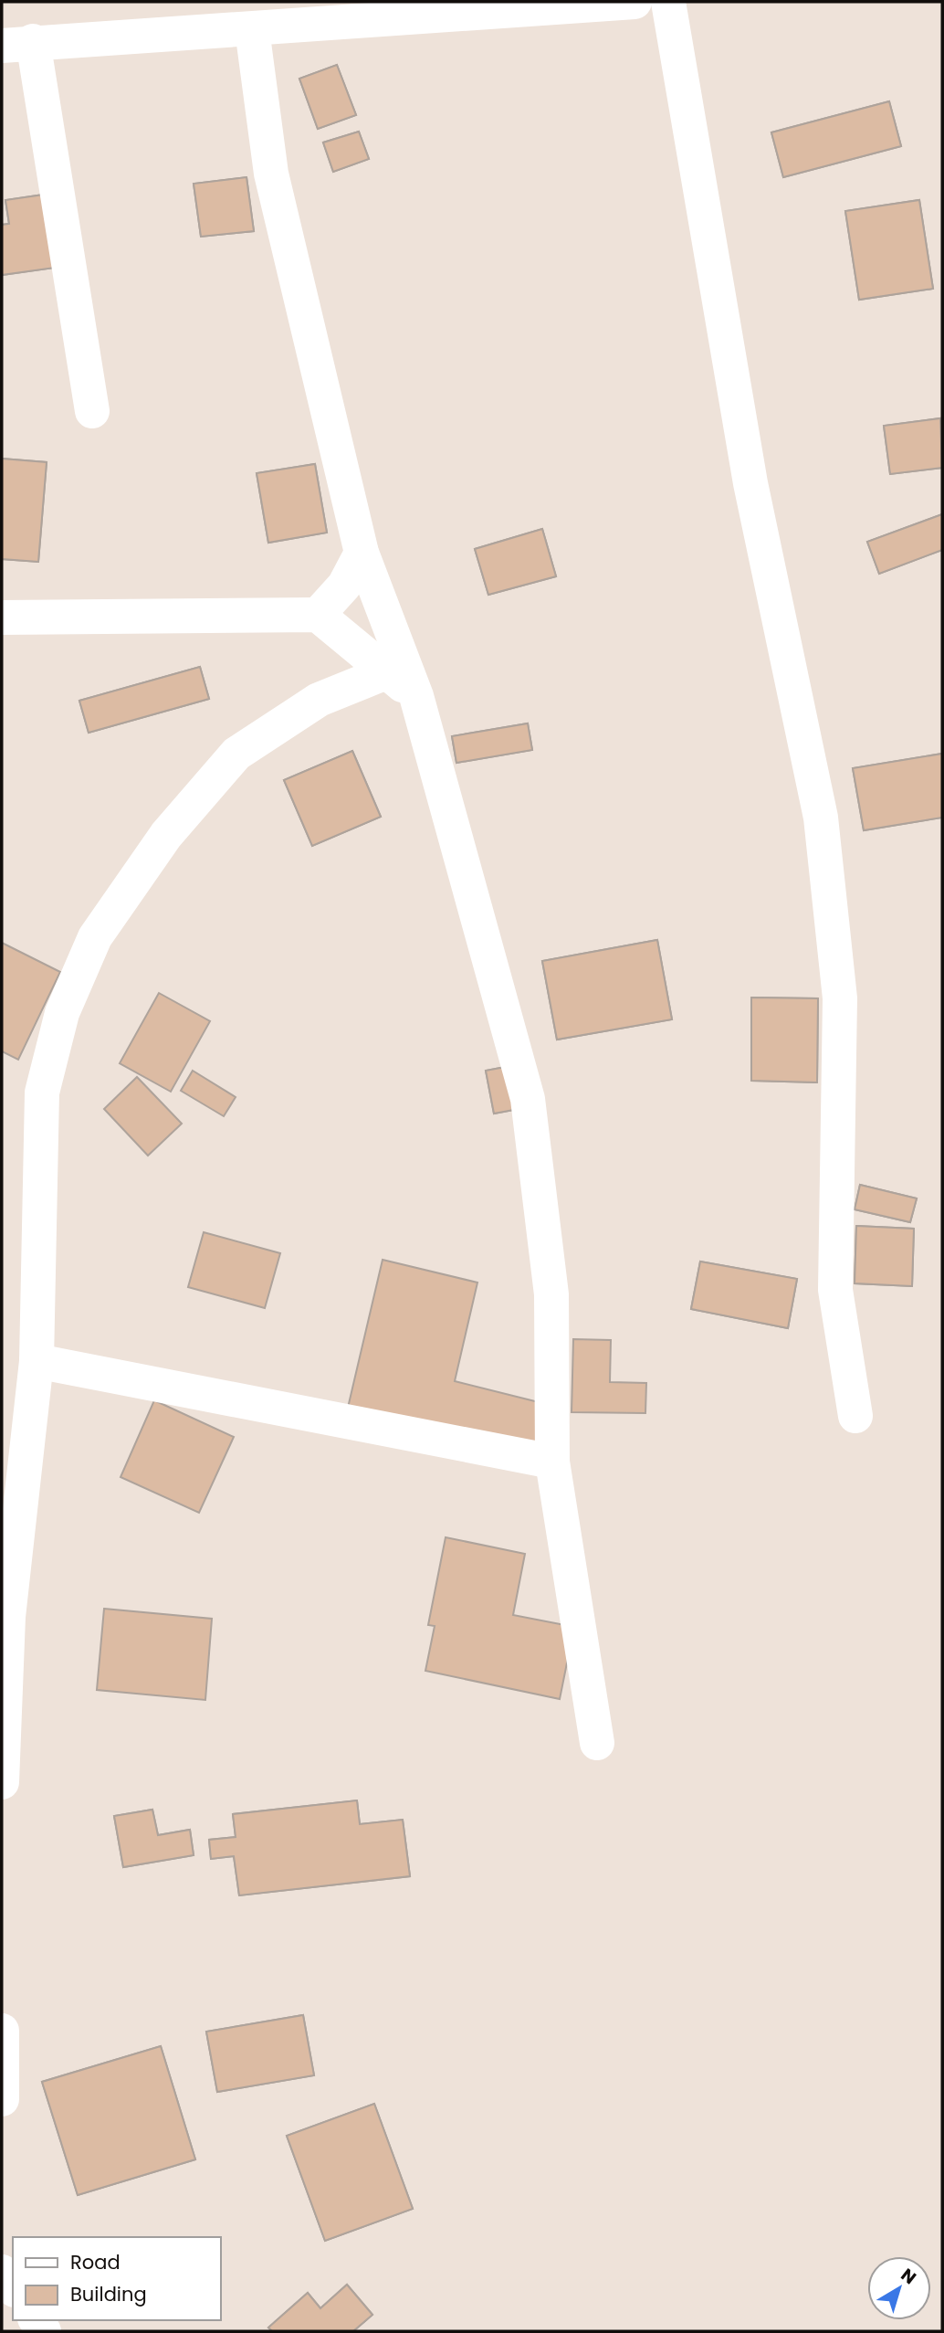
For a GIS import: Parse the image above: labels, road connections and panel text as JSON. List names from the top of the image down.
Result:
{
  "legend": ["Road", "Building"],
  "north": "top right"
}
